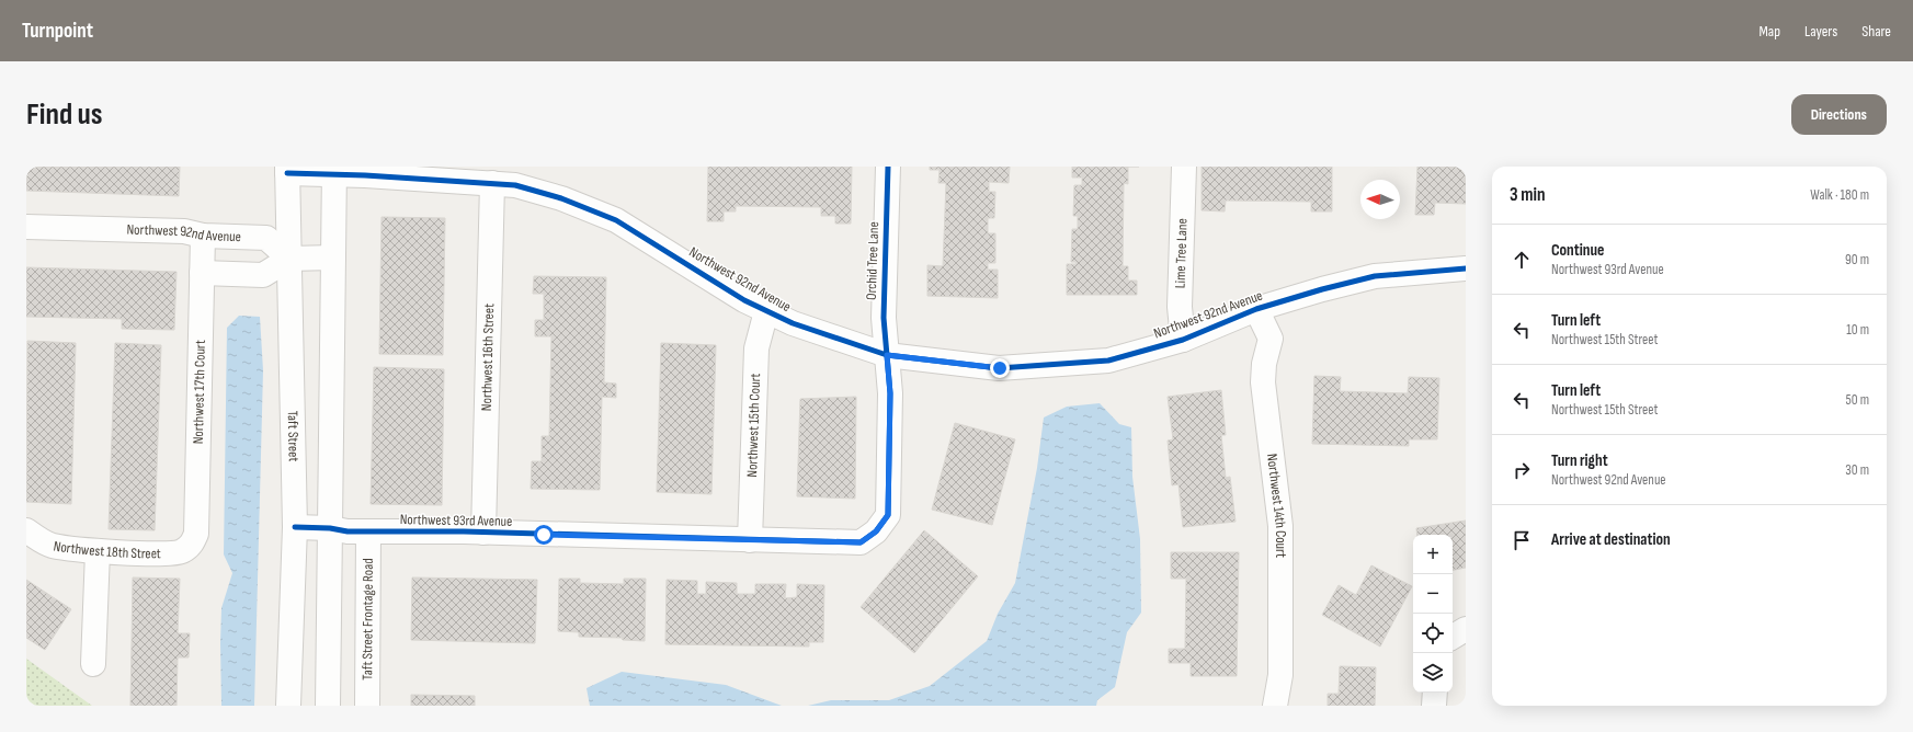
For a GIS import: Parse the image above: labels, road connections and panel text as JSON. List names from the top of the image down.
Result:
{
  "streets": {
    "street": [
      "Northwest 92nd Avenue",
      "Lime Tree Lane",
      "Orchid Tree Lane",
      "Northwest 16th Street",
      "Northwest 17th Court",
      "Northwest 15th Court",
      "Taft Street",
      "Northwest 14th Court",
      "Northwest 93rd Avenue",
      "Northwest 18th Street",
      "Taft Street Frontage Road"
    ]
  },
  "crossings": [
    ["Northwest 92nd Avenue", "Lime Tree Lane"],
    ["Northwest 92nd Avenue", "Orchid Tree Lane"],
    ["Northwest 92nd Avenue", "Northwest 16th Street"],
    ["Northwest 92nd Avenue", "Northwest 17th Court"],
    ["Northwest 92nd Avenue", "Northwest 15th Court"],
    ["Northwest 92nd Avenue", "Taft Street"],
    ["Northwest 92nd Avenue", "Northwest 14th Court"],
    ["Orchid Tree Lane", "Northwest 93rd Avenue"],
    ["Northwest 16th Street", "Northwest 93rd Avenue"],
    ["Northwest 17th Court", "Northwest 18th Street"],
    ["Northwest 15th Court", "Northwest 93rd Avenue"],
    ["Taft Street", "Northwest 93rd Avenue"],
    ["Northwest 93rd Avenue", "Taft Street Frontage Road"]
  ],
  "north": "left",
  "page": {
    "header": "Turnpoint",
    "nav": ["Map", "Layers", "Share"],
    "buttons": "Directions",
    "title": "Find us",
    "heading": ["3 min", "Walk · 180 m"],
    "list": [
      ["Continue", "Northwest 93rd Avenue", "90 m"],
      ["Turn left", "Northwest 15th Street", "10 m"],
      ["Turn left", "Northwest 15th Street", "50 m"],
      ["Turn right", "Northwest 92nd Avenue", "30 m"],
      "Arrive at destination"
    ],
    "map_buttons": ["+", "−"]
  }
}
